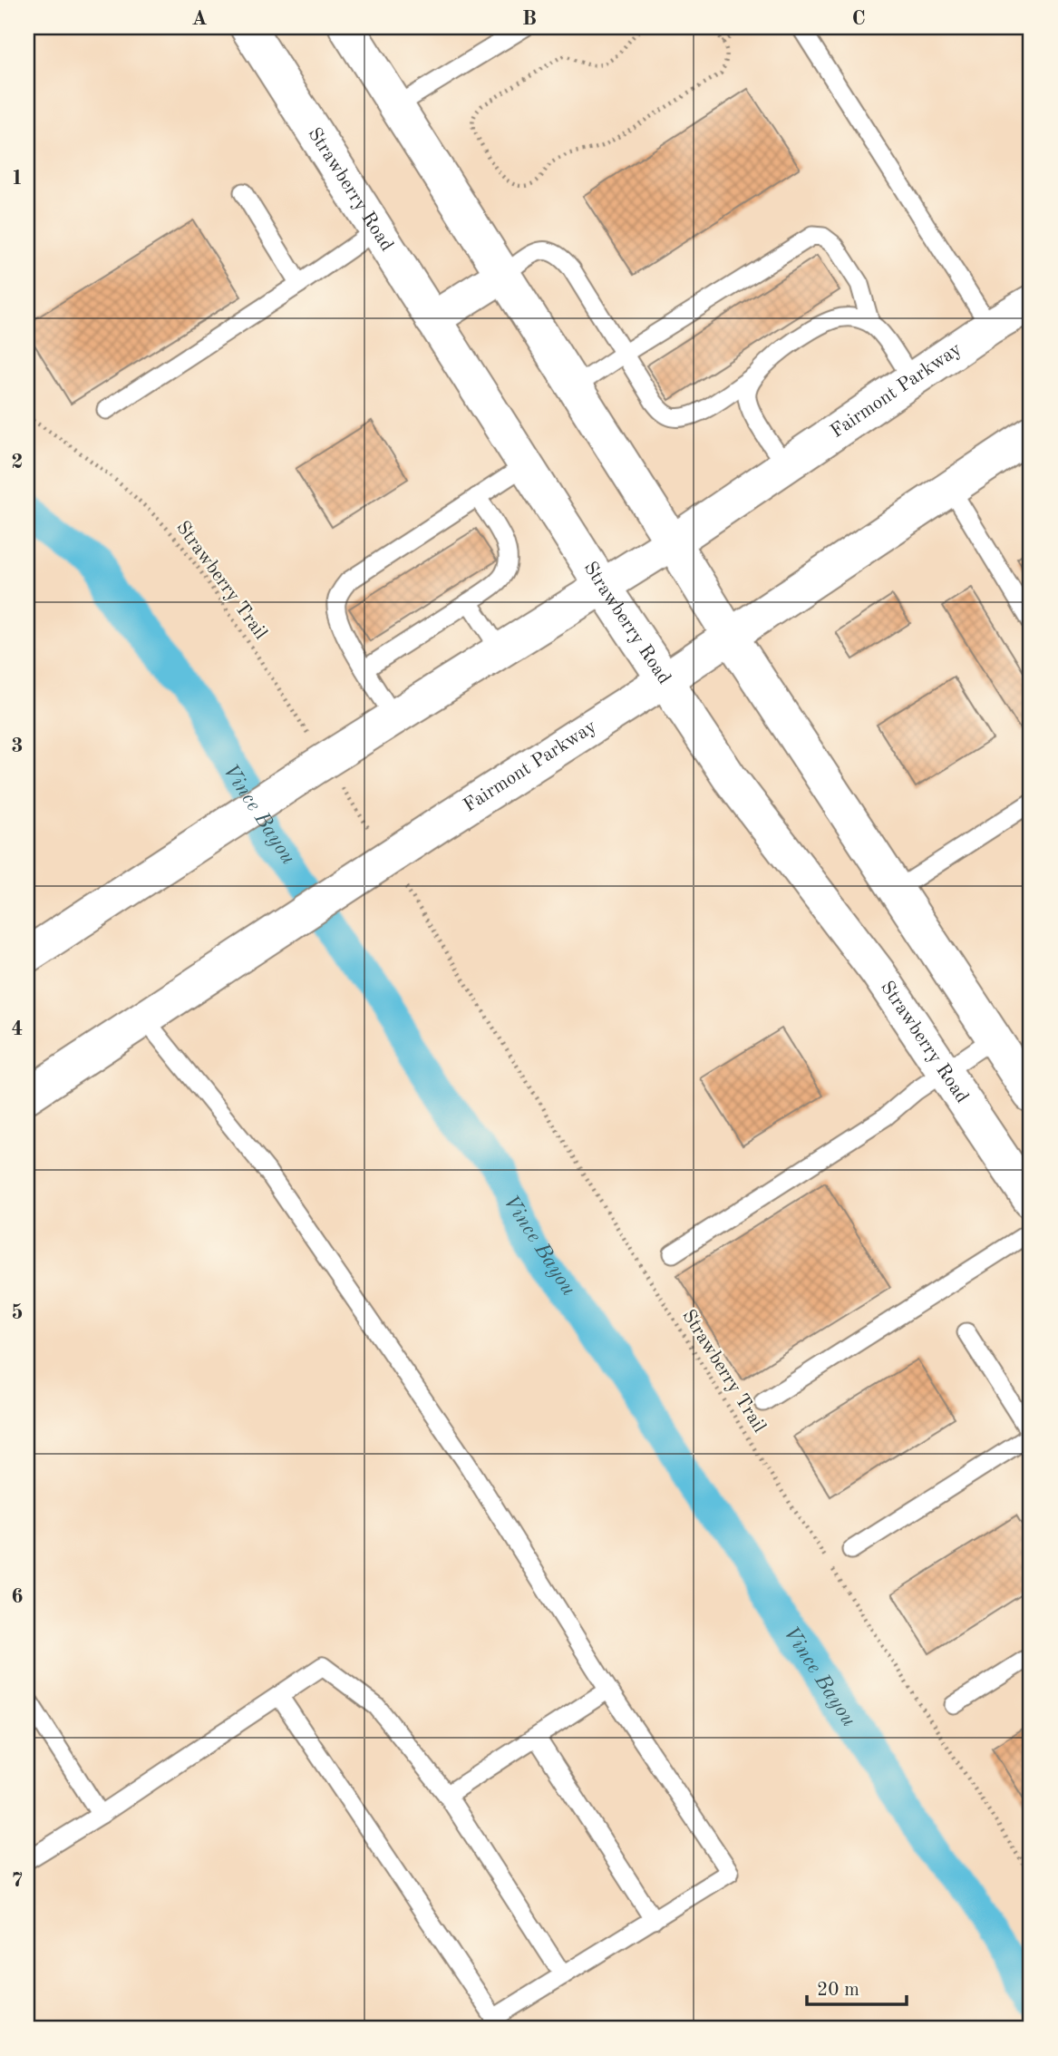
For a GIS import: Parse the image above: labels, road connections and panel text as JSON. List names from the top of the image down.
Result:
{
  "streets": {
    "street": ["Strawberry Road", "Fairmont Parkway"],
    "path": ["Strawberry Trail"]
  },
  "crossings": [
    ["Strawberry Road", "Fairmont Parkway"],
    ["Fairmont Parkway", "Strawberry Trail"]
  ],
  "water": ["Vince Bayou"],
  "scale_bar": "20 m",
  "grid": {
    "columns": ["A", "B", "C"],
    "rows": [
      "1",
      "2",
      "3",
      "4",
      "5",
      "6",
      "7"
    ]
  }
}
